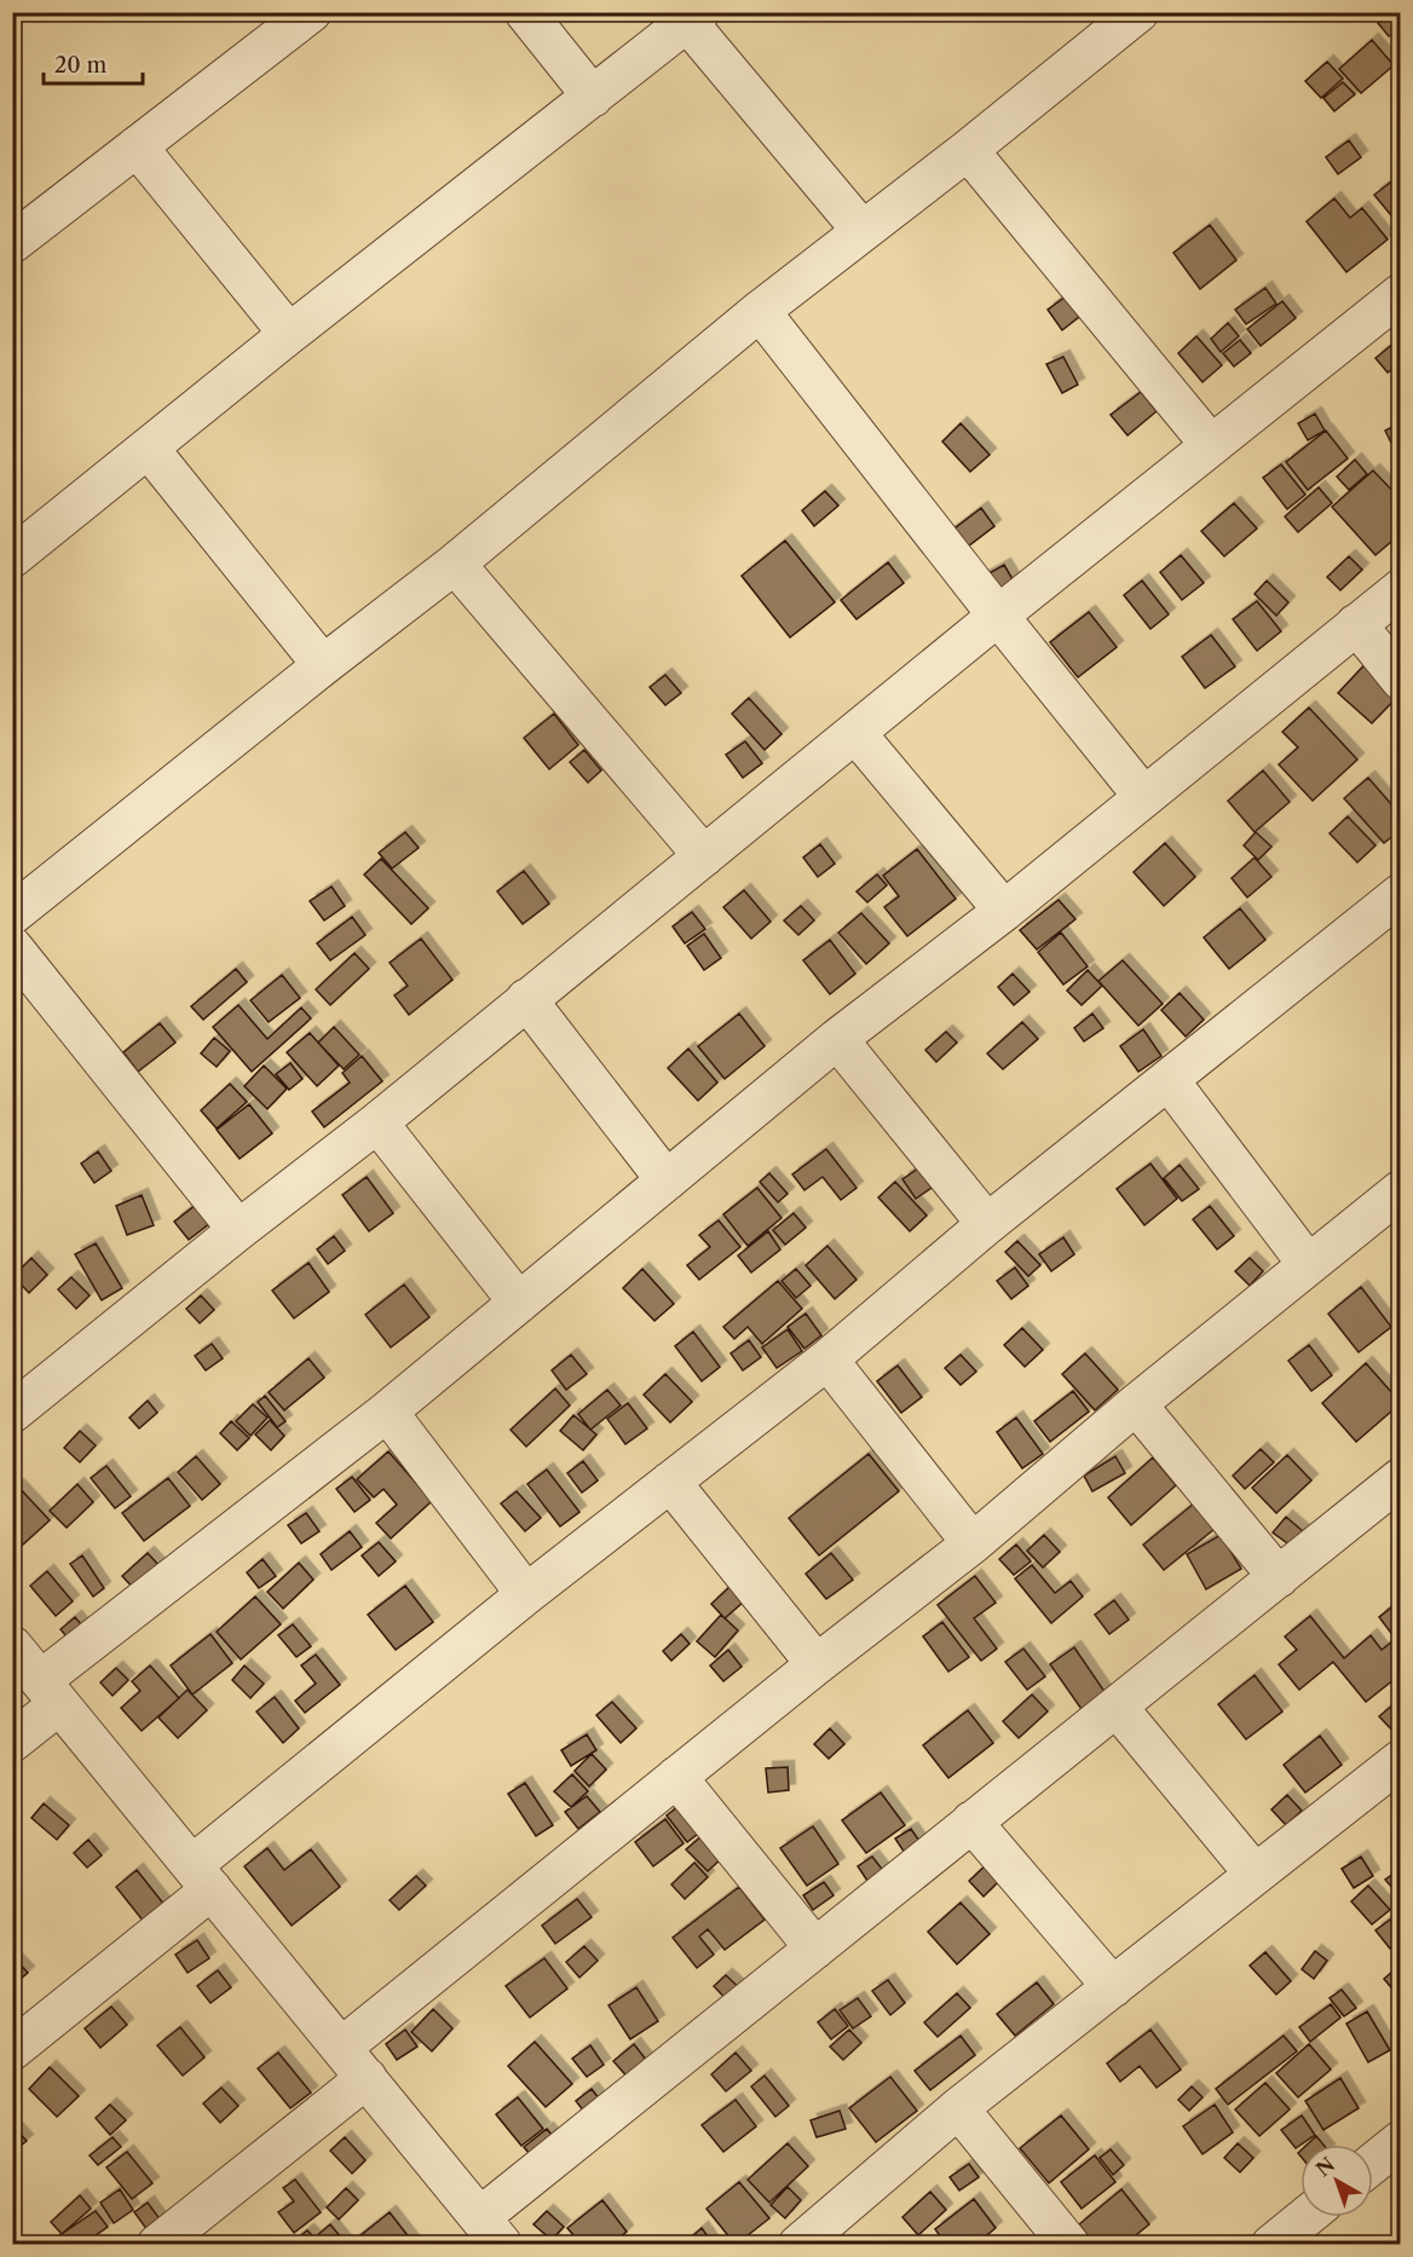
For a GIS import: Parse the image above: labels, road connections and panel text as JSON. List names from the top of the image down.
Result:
{
  "scale_bar": "20 m",
  "north": "top left"
}
